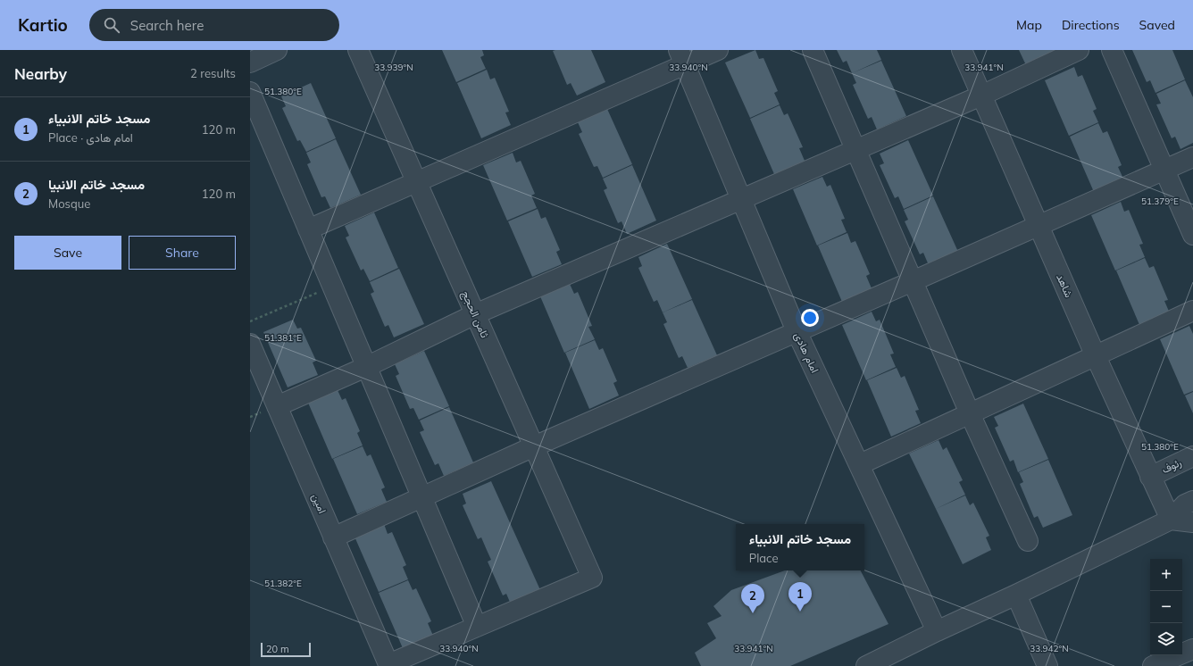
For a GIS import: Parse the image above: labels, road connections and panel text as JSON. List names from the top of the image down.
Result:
{
  "streets": {
    "street": [
      "شاهد",
      "ثامن الحجج",
      "امام هادی",
      "رئوف",
      "امین"
    ]
  },
  "crossings": [
    ["شاهد", "رئوف"],
    ["ثامن الحجج", "امین"]
  ],
  "scale_bar": "20 m",
  "page": {
    "header": "Kartio",
    "search": "Search here",
    "nav": ["Map", "Directions", "Saved"],
    "heading": ["Nearby", "2 results"],
    "list": [
      {
        "mark": "1",
        "name": "مسجد خاتم الانبیاء",
        "note": "Place · امام هادی",
        "value": "120 m"
      },
      {
        "mark": "2",
        "name": "مسجد خاتم الانبیا",
        "note": "Mosque",
        "value": "120 m"
      }
    ],
    "buttons": ["Save", "Share"],
    "popup": ["مسجد خاتم الانبیاء", "Place"],
    "map_buttons": ["+", "−"],
    "pins": ["1", "2"],
    "scale": "20 m"
  },
  "coordinates": [
    "33.939°N",
    "33.940°N",
    "33.941°N",
    "51.380°E",
    "51.379°E",
    "51.381°E",
    "51.382°E",
    "33.942°N"
  ]
}
